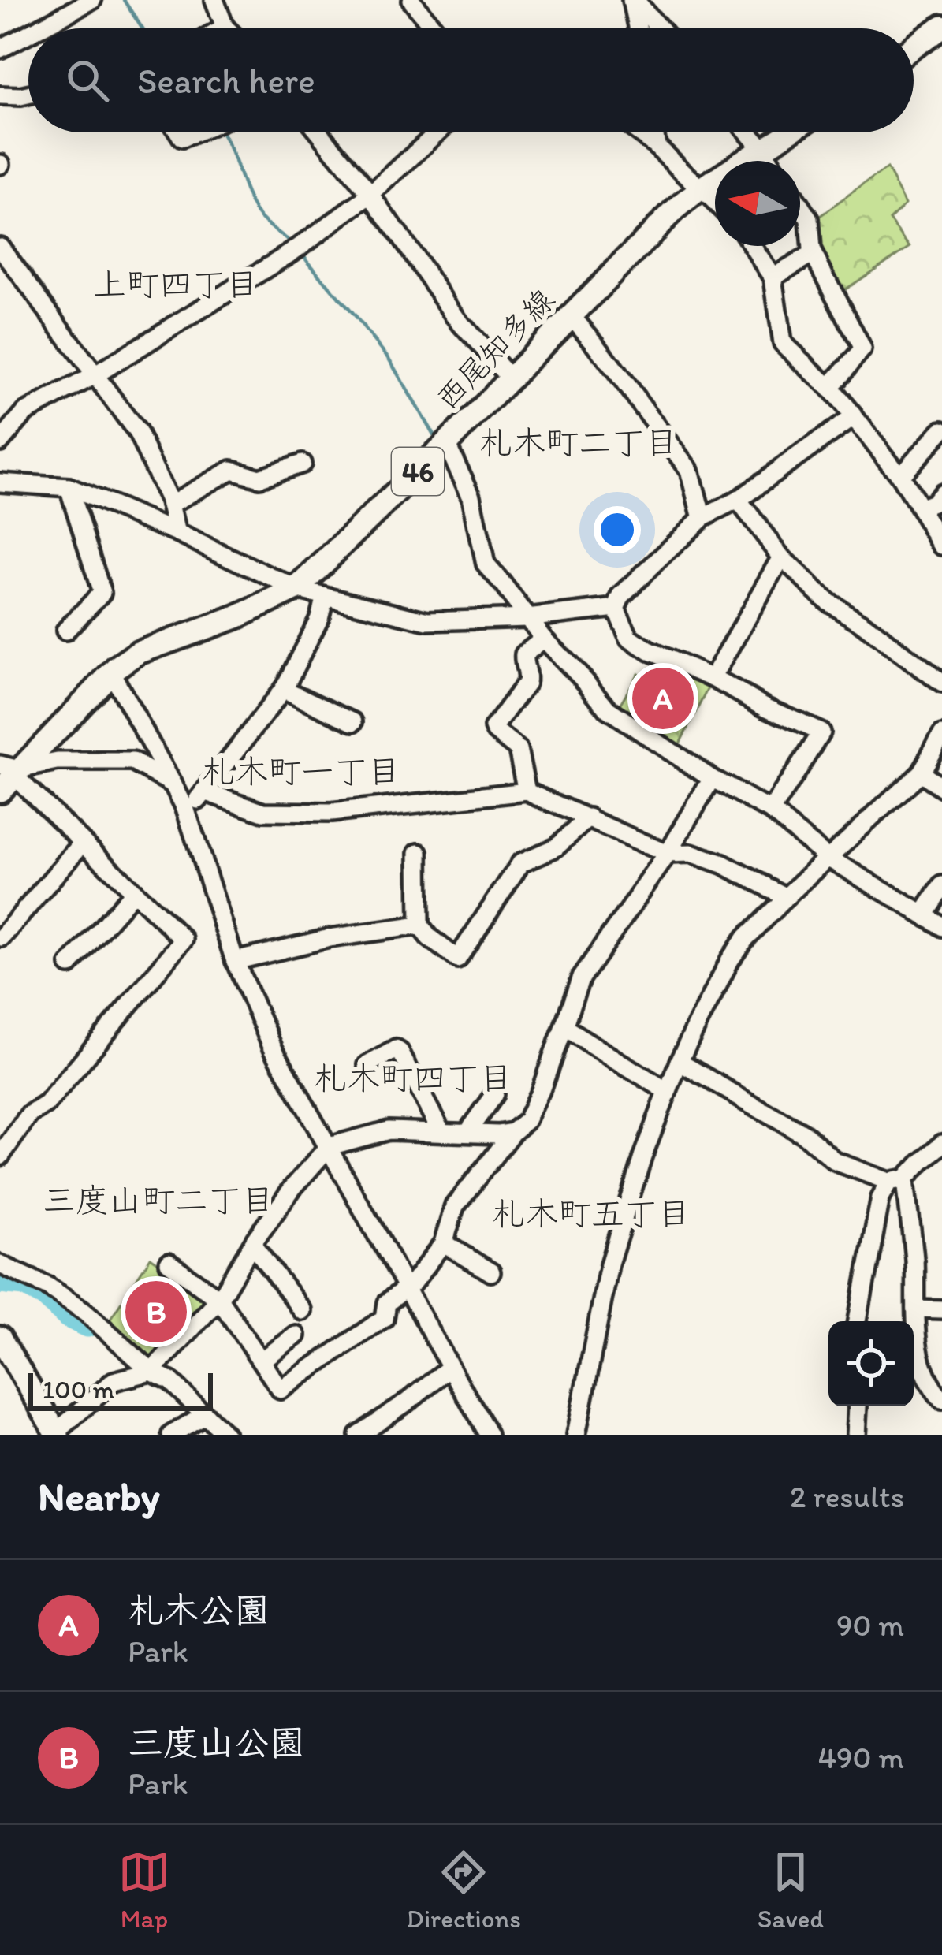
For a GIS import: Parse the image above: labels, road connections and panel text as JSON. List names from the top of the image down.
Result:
{
  "streets": {
    "main road": ["西尾知多線", "46"]
  },
  "districts": [
    "上町四丁目",
    "札木町二丁目",
    "札木町一丁目",
    "札木町四丁目",
    "三度山町二丁目",
    "札木町五丁目"
  ],
  "scale_bar": "100 m",
  "north": "left",
  "page": {
    "search": "Search here",
    "pins": ["A", "B"],
    "scale": "100 m",
    "heading": ["Nearby", "2 results"],
    "list": [
      {
        "mark": "A",
        "name": "札木公園",
        "note": "Park",
        "value": "90 m"
      },
      {
        "mark": "B",
        "name": "三度山公園",
        "note": "Park",
        "value": "490 m"
      }
    ],
    "nav": ["Map", "Directions", "Saved"]
  }
}
